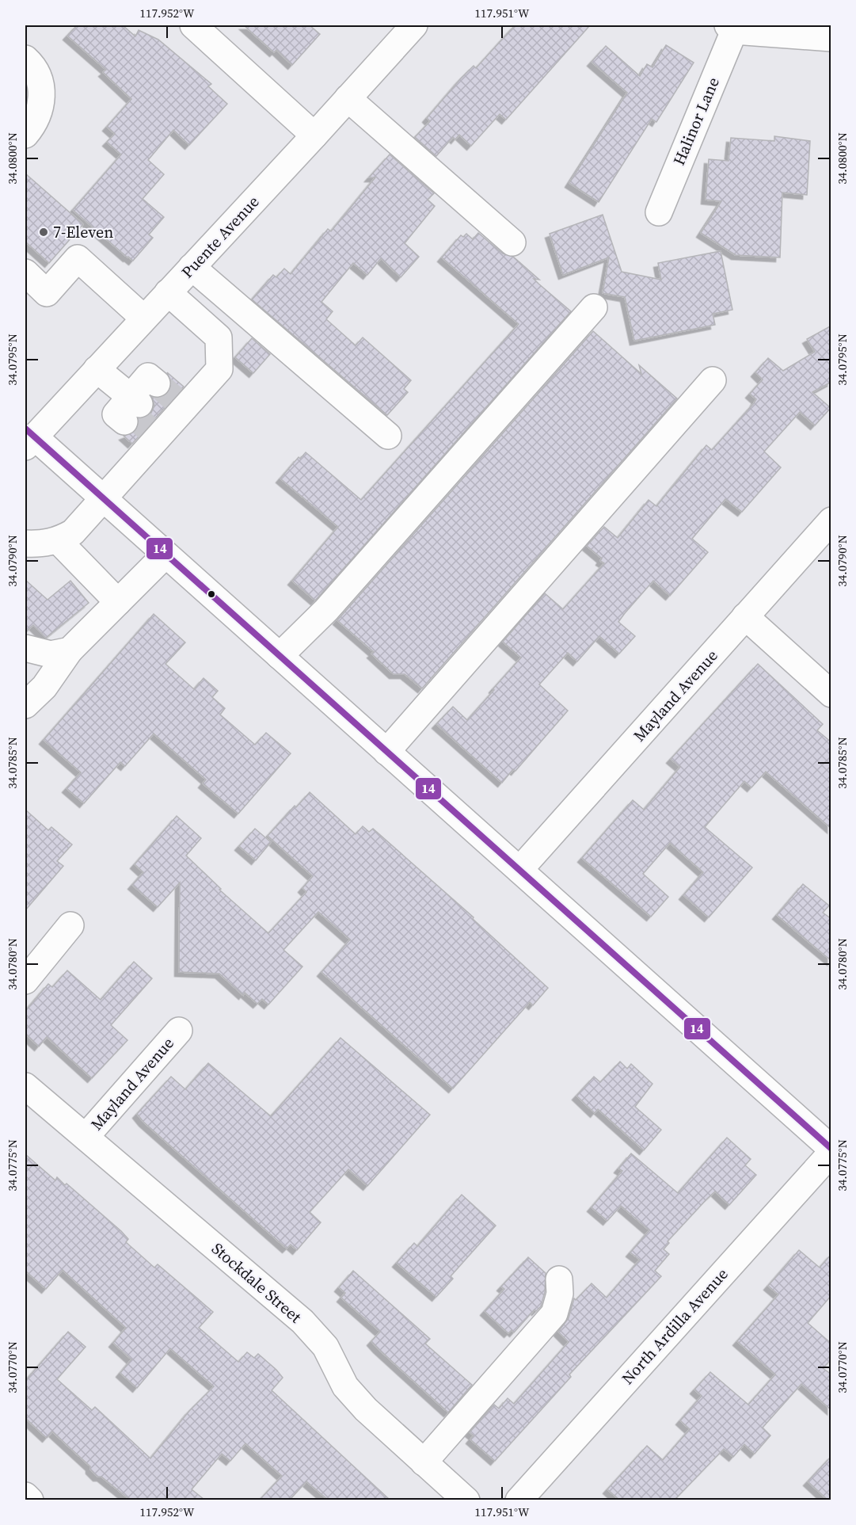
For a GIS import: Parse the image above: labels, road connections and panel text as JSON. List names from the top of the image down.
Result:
{
  "streets": {
    "street": [
      "Halinor Lane",
      "Puente Avenue",
      "Mayland Avenue",
      "Stockdale Street",
      "North Ardilla Avenue"
    ]
  },
  "crossings": [
    ["Mayland Avenue", "Stockdale Street"]
  ],
  "places": ["7-Eleven"],
  "lines": ["transit line 14"],
  "coordinates": [
    "117.952°W",
    "117.951°W",
    "34.0800°N",
    "34.0795°N",
    "34.0790°N",
    "34.0785°N",
    "34.0780°N",
    "34.0775°N",
    "34.0770°N"
  ]
}
